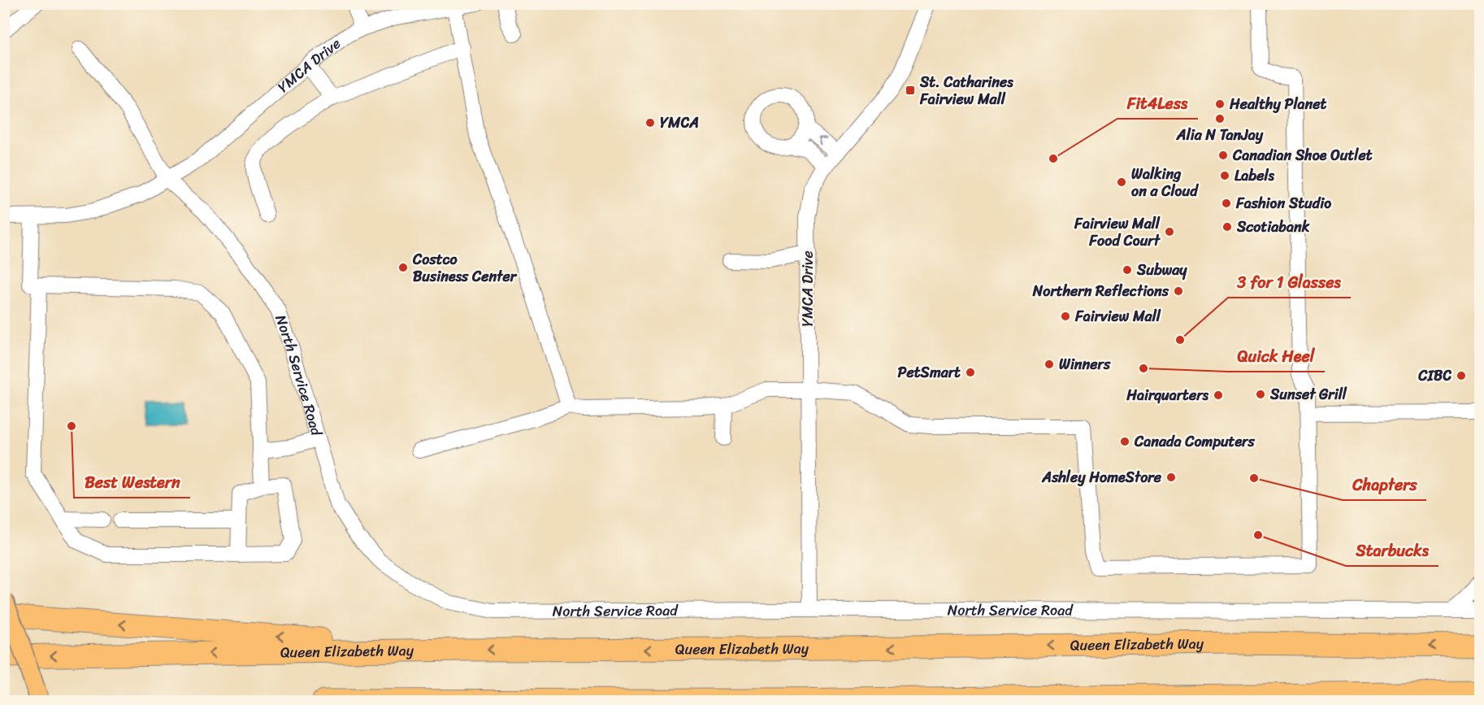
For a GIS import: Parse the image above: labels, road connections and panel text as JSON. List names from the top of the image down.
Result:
{
  "streets": {
    "highway": ["Queen Elizabeth Way"],
    "street": ["YMCA Drive", "North Service Road"]
  },
  "crossings": [
    ["YMCA Drive", "North Service Road"]
  ],
  "places": {
    "transit": ["St. Catharines Fairview Mall"],
    "other": [
      "Healthy Planet",
      "Alia N TanJay",
      "YMCA",
      "Canadian Shoe Outlet",
      "Fit4Less",
      "Labels",
      "Walking on a Cloud",
      "Fashion Studio",
      "Scotiabank",
      "Fairview Mall Food Court",
      "Costco Business Center",
      "Subway",
      "Northern Reflections",
      "Fairview Mall",
      "3 for 1 Glasses",
      "Winners",
      "Quick Heel",
      "PetSmart",
      "CIBC",
      "Sunset Grill",
      "Hairquarters",
      "Best Western",
      "Canada Computers",
      "Ashley HomeStore",
      "Chapters",
      "Starbucks"
    ]
  }
}
